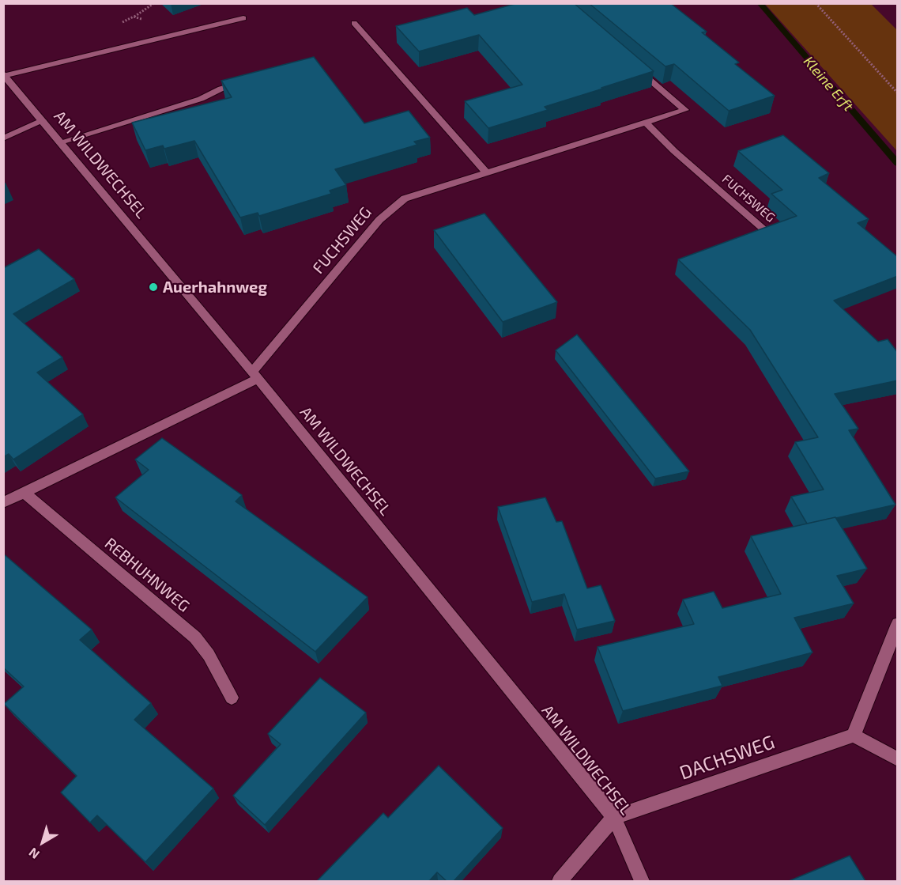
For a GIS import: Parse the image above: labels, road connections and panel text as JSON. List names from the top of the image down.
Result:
{
  "streets": {
    "street": [
      "AM WILDWECHSEL",
      "FUCHSWEG",
      "REBHUHNWEG",
      "DACHSWEG"
    ]
  },
  "crossings": [
    ["AM WILDWECHSEL", "FUCHSWEG"],
    ["AM WILDWECHSEL", "DACHSWEG"]
  ],
  "water": ["Kleine Erft"],
  "places": ["Auerhahnweg"],
  "north": "bottom left"
}
